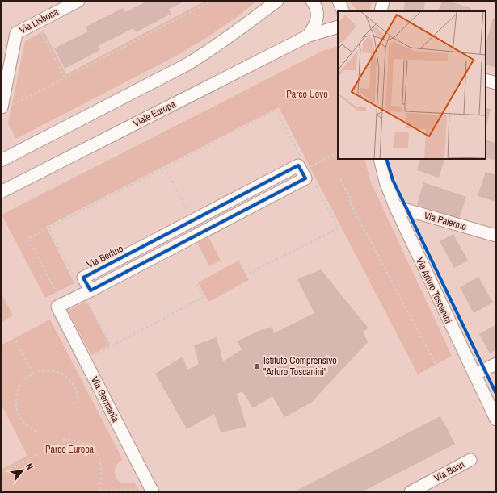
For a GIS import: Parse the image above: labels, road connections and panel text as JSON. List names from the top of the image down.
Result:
{
  "streets": {
    "street": [
      "Via Lisbona",
      "Viale Europa",
      "Via Palermo",
      "Via Berlino",
      "Via Arturo Toscanini",
      "Via Germania",
      "Via Bonn"
    ]
  },
  "crossings": [
    ["Via Palermo", "Via Arturo Toscanini"]
  ],
  "parks": ["Parco Uovo", "Parco Europa"],
  "places": ["Istituto Comprensivo \"Arturo Toscanini\""],
  "north": "top right"
}
